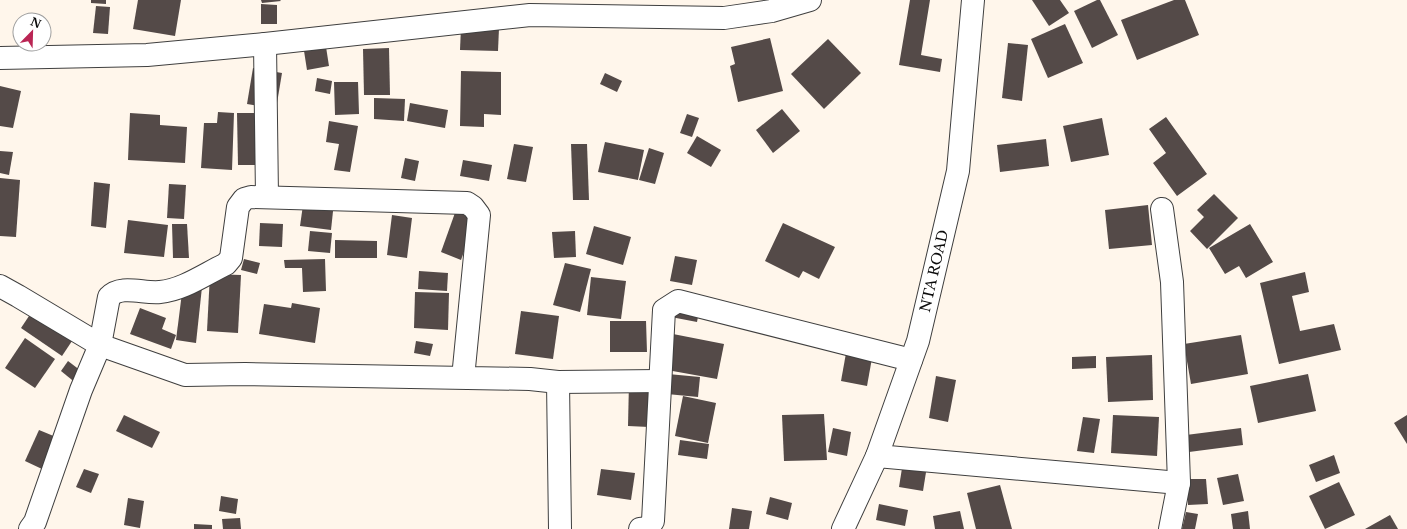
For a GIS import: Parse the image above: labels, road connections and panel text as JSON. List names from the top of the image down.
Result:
{
  "streets": {
    "street": ["NTA ROAD"]
  },
  "north": "top right"
}
